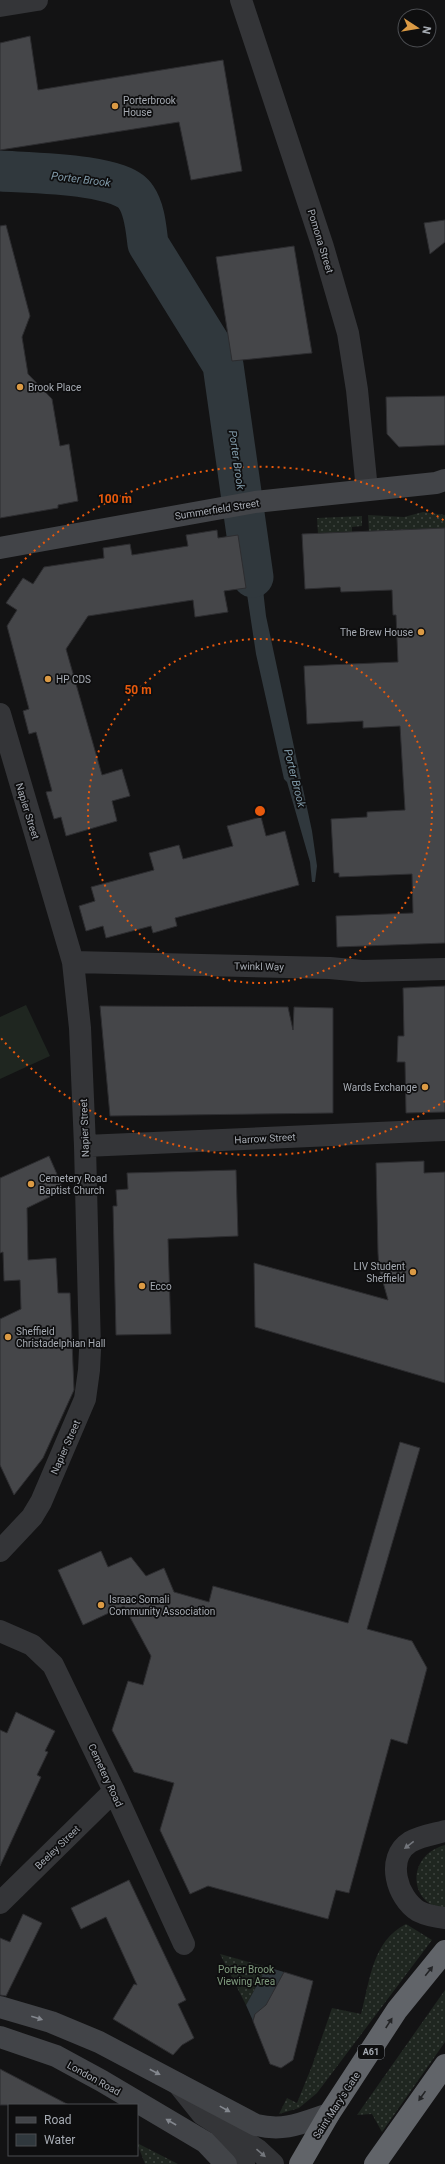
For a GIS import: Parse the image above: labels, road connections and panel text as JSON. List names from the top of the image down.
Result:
{
  "streets": {
    "highway": ["A61", "Saint Mary's Gate"],
    "main road": ["Summerfield Street", "London Road"],
    "street": [
      "Pomona Street",
      "Napier Street",
      "Twinkl Way",
      "Harrow Street",
      "Cemetery Road",
      "Beeley Street"
    ]
  },
  "crossings": [
    ["Pomona Street", "Summerfield Street"],
    ["Napier Street", "Twinkl Way"],
    ["Napier Street", "Harrow Street"],
    ["Cemetery Road", "Beeley Street"]
  ],
  "water": ["Porter Brook"],
  "parks": ["Porter Brook Viewing Area"],
  "places": [
    "Porterbrook House",
    "Brook Place",
    "The Brew House",
    "HP CDS",
    "Wards Exchange",
    "Cemetery Road Baptist Church",
    "LIV Student Sheffield",
    "Ecco",
    "Sheffield Christadelphian Hall",
    "Israac Somali Community Association"
  ],
  "legend": ["Road", "Water"],
  "north": "right",
  "rings": ["100 m", "50 m"]
}
